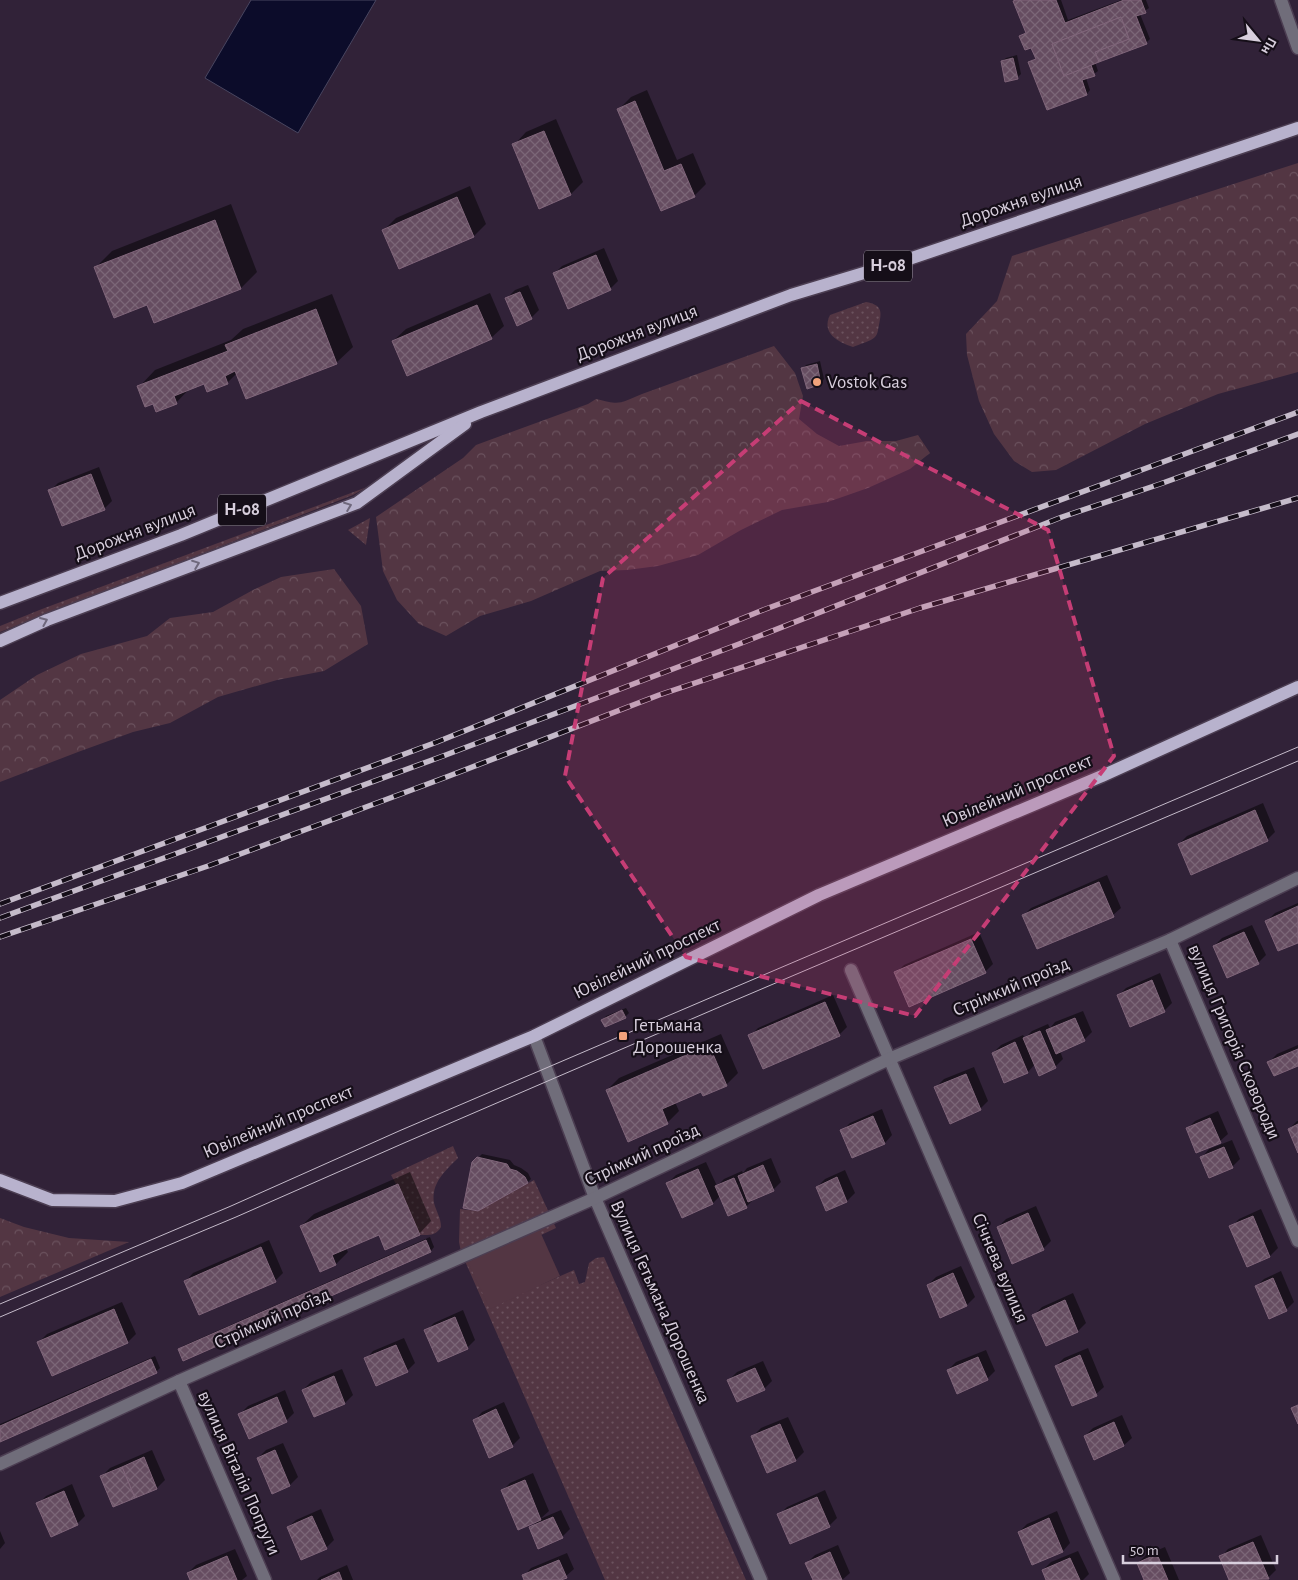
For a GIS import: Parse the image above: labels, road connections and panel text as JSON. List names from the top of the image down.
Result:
{
  "streets": {
    "main road": ["Дорожня вулиця", "Н-08", "Ювілейний проспект"],
    "street": [
      "Стрімкий проїзд",
      "вулиця Григорія Сковороди",
      "Січнева вулиця",
      "Вулиця Гетьмана Дорошенка",
      "вулиця Віталія Попруги"
    ]
  },
  "crossings": [
    ["Ювілейний проспект", "Вулиця Гетьмана Дорошенка"],
    ["Стрімкий проїзд", "вулиця Григорія Сковороди"],
    ["Стрімкий проїзд", "Січнева вулиця"],
    ["Стрімкий проїзд", "Вулиця Гетьмана Дорошенка"],
    ["Стрімкий проїзд", "вулиця Віталія Попруги"]
  ],
  "places": {
    "other": ["Vostok Gas"],
    "transit": ["Гетьмана Дорошенка"]
  },
  "scale_bar": "50 m",
  "north": "bottom right"
}
